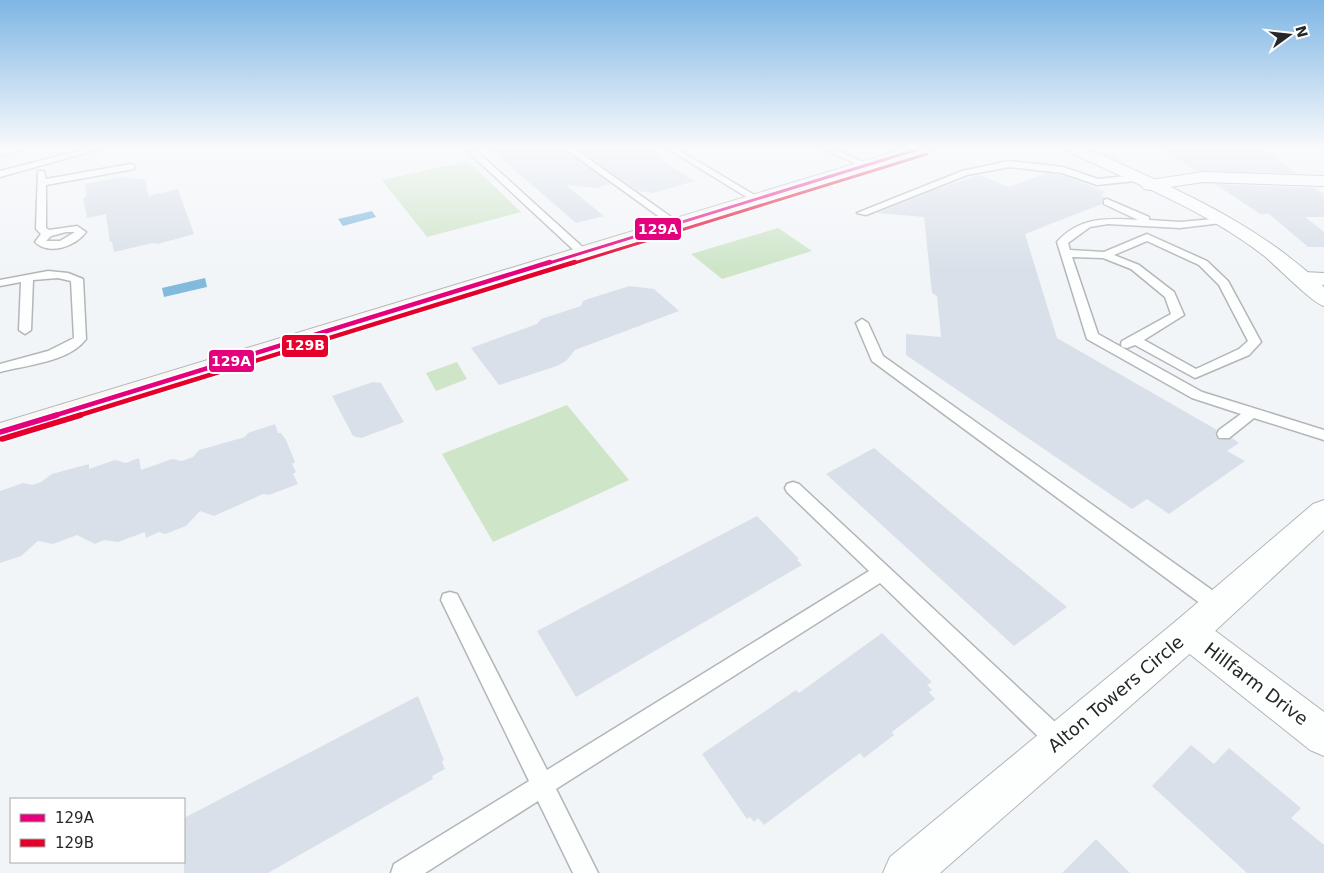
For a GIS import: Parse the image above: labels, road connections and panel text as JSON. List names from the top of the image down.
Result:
{
  "streets": {
    "street": ["Hillfarm Drive", "Alton Towers Circle"]
  },
  "crossings": [
    ["Hillfarm Drive", "Alton Towers Circle"]
  ],
  "lines": ["transit line 129A", "transit line 129B"],
  "legend": ["129A", "129B"],
  "north": "right"
}
